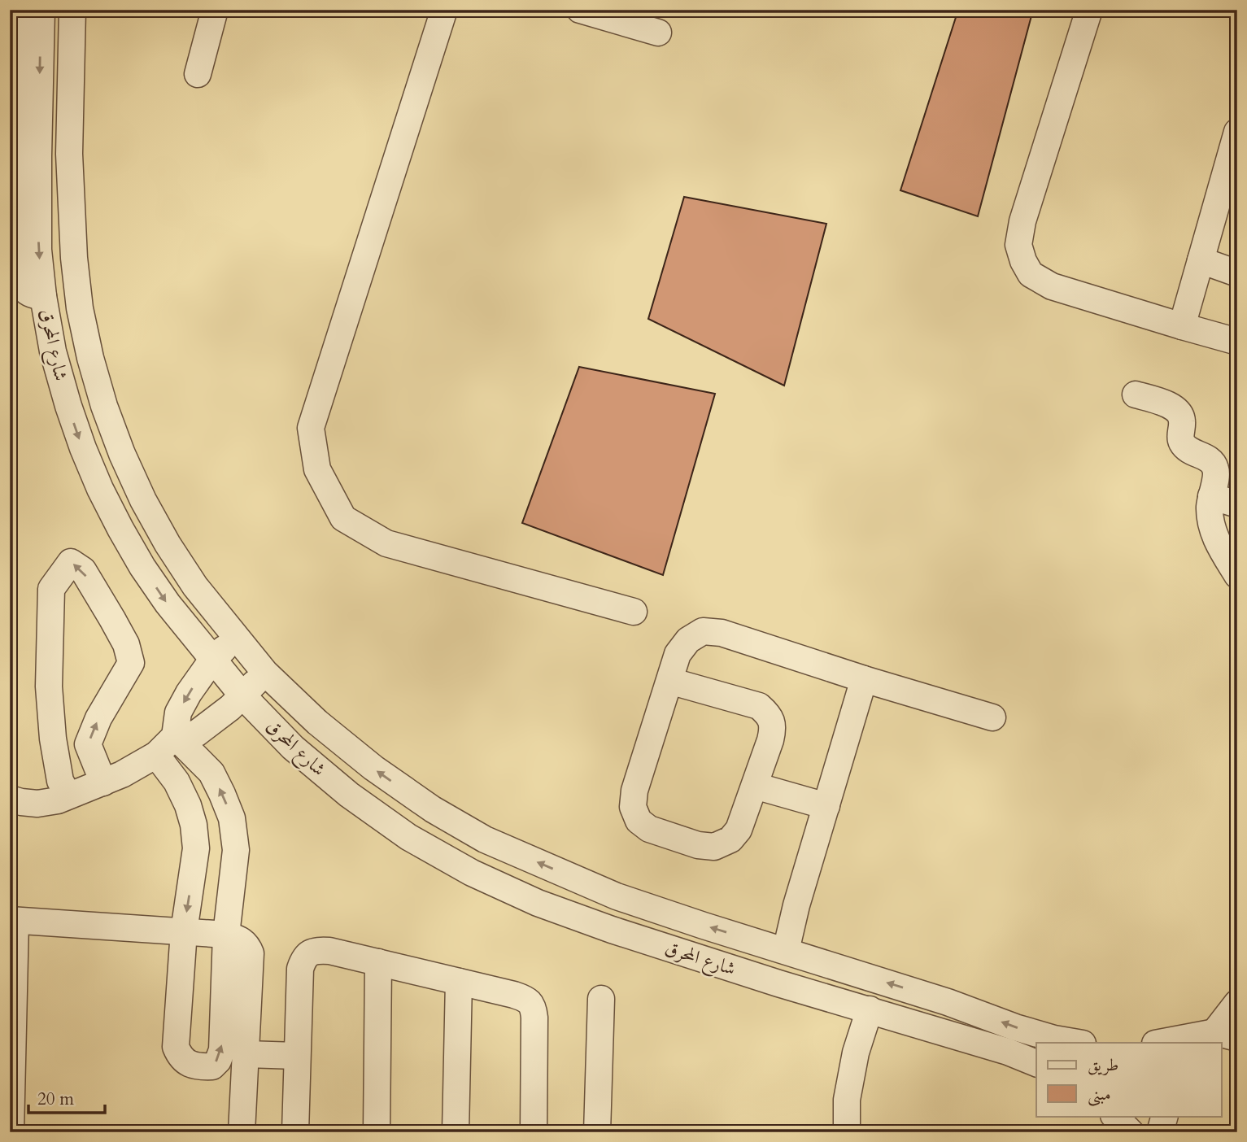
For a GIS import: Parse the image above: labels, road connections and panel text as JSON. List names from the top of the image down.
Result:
{
  "streets": {
    "street": ["شارع المحرق"]
  },
  "legend": ["طريق", "مبنى"],
  "scale_bar": "20 m"
}
